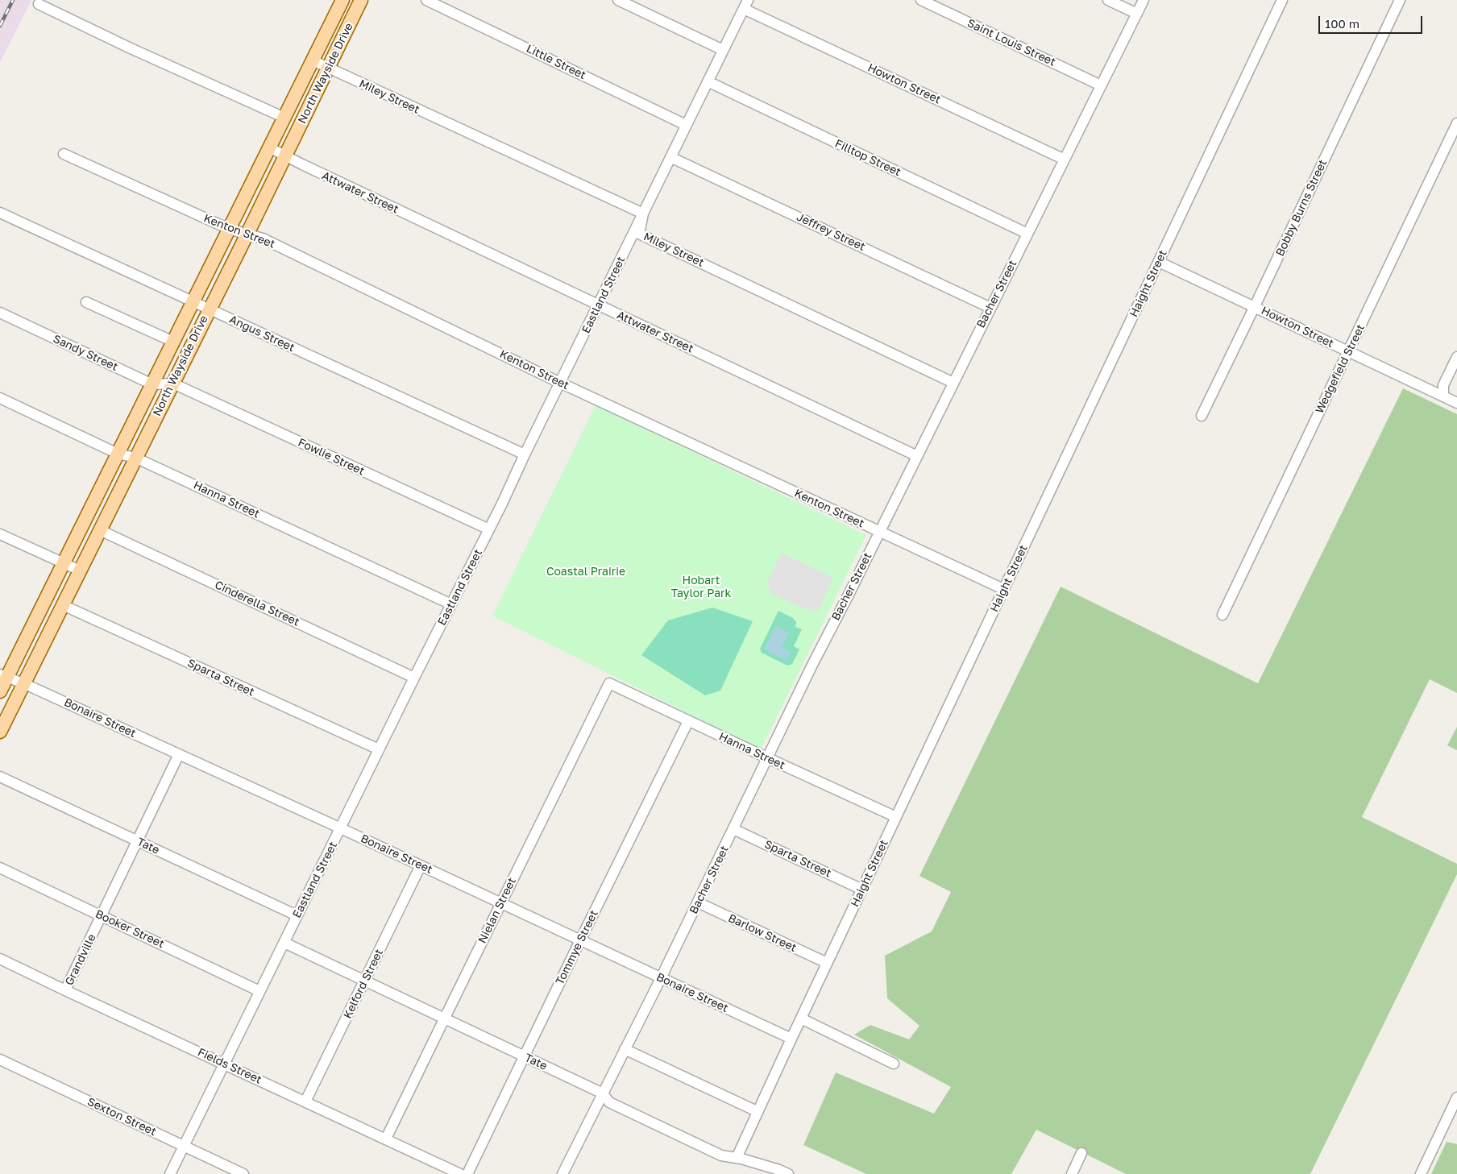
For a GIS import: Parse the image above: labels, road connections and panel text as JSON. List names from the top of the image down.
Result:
{
  "streets": {
    "main road": ["North Wayside Drive"],
    "street": [
      "Saint Louis Street",
      "Little Street",
      "Howton Street",
      "Miley Street",
      "Filltop Street",
      "Attwater Street",
      "Bobby Burns Street",
      "Kenton Street",
      "Jeffrey Street",
      "Haight Street",
      "Bacher Street",
      "Eastland Street",
      "Angus Street",
      "Sandy Street",
      "Wedgefield Street",
      "Fowlie Street",
      "Hanna Street",
      "Cinderella Street",
      "Sparta Street",
      "Bonaire Street",
      "Tate",
      "Nielan Street",
      "Booker Street",
      "Barlow Street",
      "Tommye Street",
      "Grandville",
      "Kelford Street",
      "Fields Street",
      "Sexton Street"
    ]
  },
  "crossings": [
    ["Saint Louis Street", "Bacher Street"],
    ["Little Street", "Eastland Street"],
    ["North Wayside Drive", "Miley Street"],
    ["North Wayside Drive", "Attwater Street"],
    ["North Wayside Drive", "Kenton Street"],
    ["North Wayside Drive", "Angus Street"],
    ["North Wayside Drive", "Sandy Street"],
    ["North Wayside Drive", "Fowlie Street"],
    ["North Wayside Drive", "Hanna Street"],
    ["North Wayside Drive", "Cinderella Street"],
    ["North Wayside Drive", "Sparta Street"],
    ["North Wayside Drive", "Bonaire Street"],
    ["Howton Street", "Bobby Burns Street"],
    ["Howton Street", "Haight Street"],
    ["Howton Street", "Bacher Street"],
    ["Howton Street", "Eastland Street"],
    ["Howton Street", "Wedgefield Street"],
    ["Miley Street", "Bacher Street"],
    ["Miley Street", "Eastland Street"],
    ["Filltop Street", "Bacher Street"],
    ["Filltop Street", "Eastland Street"],
    ["Attwater Street", "Bacher Street"],
    ["Attwater Street", "Eastland Street"],
    ["Kenton Street", "Haight Street"],
    ["Kenton Street", "Bacher Street"],
    ["Kenton Street", "Eastland Street"],
    ["Jeffrey Street", "Bacher Street"],
    ["Jeffrey Street", "Eastland Street"],
    ["Haight Street", "Hanna Street"],
    ["Haight Street", "Sparta Street"],
    ["Haight Street", "Bonaire Street"],
    ["Haight Street", "Tate"],
    ["Haight Street", "Barlow Street"],
    ["Bacher Street", "Hanna Street"],
    ["Bacher Street", "Sparta Street"],
    ["Bacher Street", "Bonaire Street"],
    ["Bacher Street", "Tate"],
    ["Bacher Street", "Barlow Street"],
    ["Eastland Street", "Angus Street"],
    ["Eastland Street", "Fowlie Street"],
    ["Eastland Street", "Hanna Street"],
    ["Eastland Street", "Cinderella Street"],
    ["Eastland Street", "Sparta Street"],
    ["Eastland Street", "Bonaire Street"],
    ["Eastland Street", "Tate"],
    ["Eastland Street", "Booker Street"],
    ["Eastland Street", "Fields Street"],
    ["Eastland Street", "Sexton Street"],
    ["Sandy Street", "Fowlie Street"],
    ["Hanna Street", "Nielan Street"],
    ["Hanna Street", "Tommye Street"],
    ["Bonaire Street", "Nielan Street"],
    ["Bonaire Street", "Tommye Street"],
    ["Bonaire Street", "Grandville"],
    ["Bonaire Street", "Kelford Street"],
    ["Tate", "Nielan Street"],
    ["Tate", "Tommye Street"],
    ["Tate", "Grandville"],
    ["Tate", "Kelford Street"],
    ["Nielan Street", "Fields Street"],
    ["Booker Street", "Grandville"],
    ["Grandville", "Fields Street"],
    ["Kelford Street", "Fields Street"]
  ],
  "parks": ["Coastal Prairie", "Hobart Taylor Park"],
  "scale_bar": "100 m"
}
